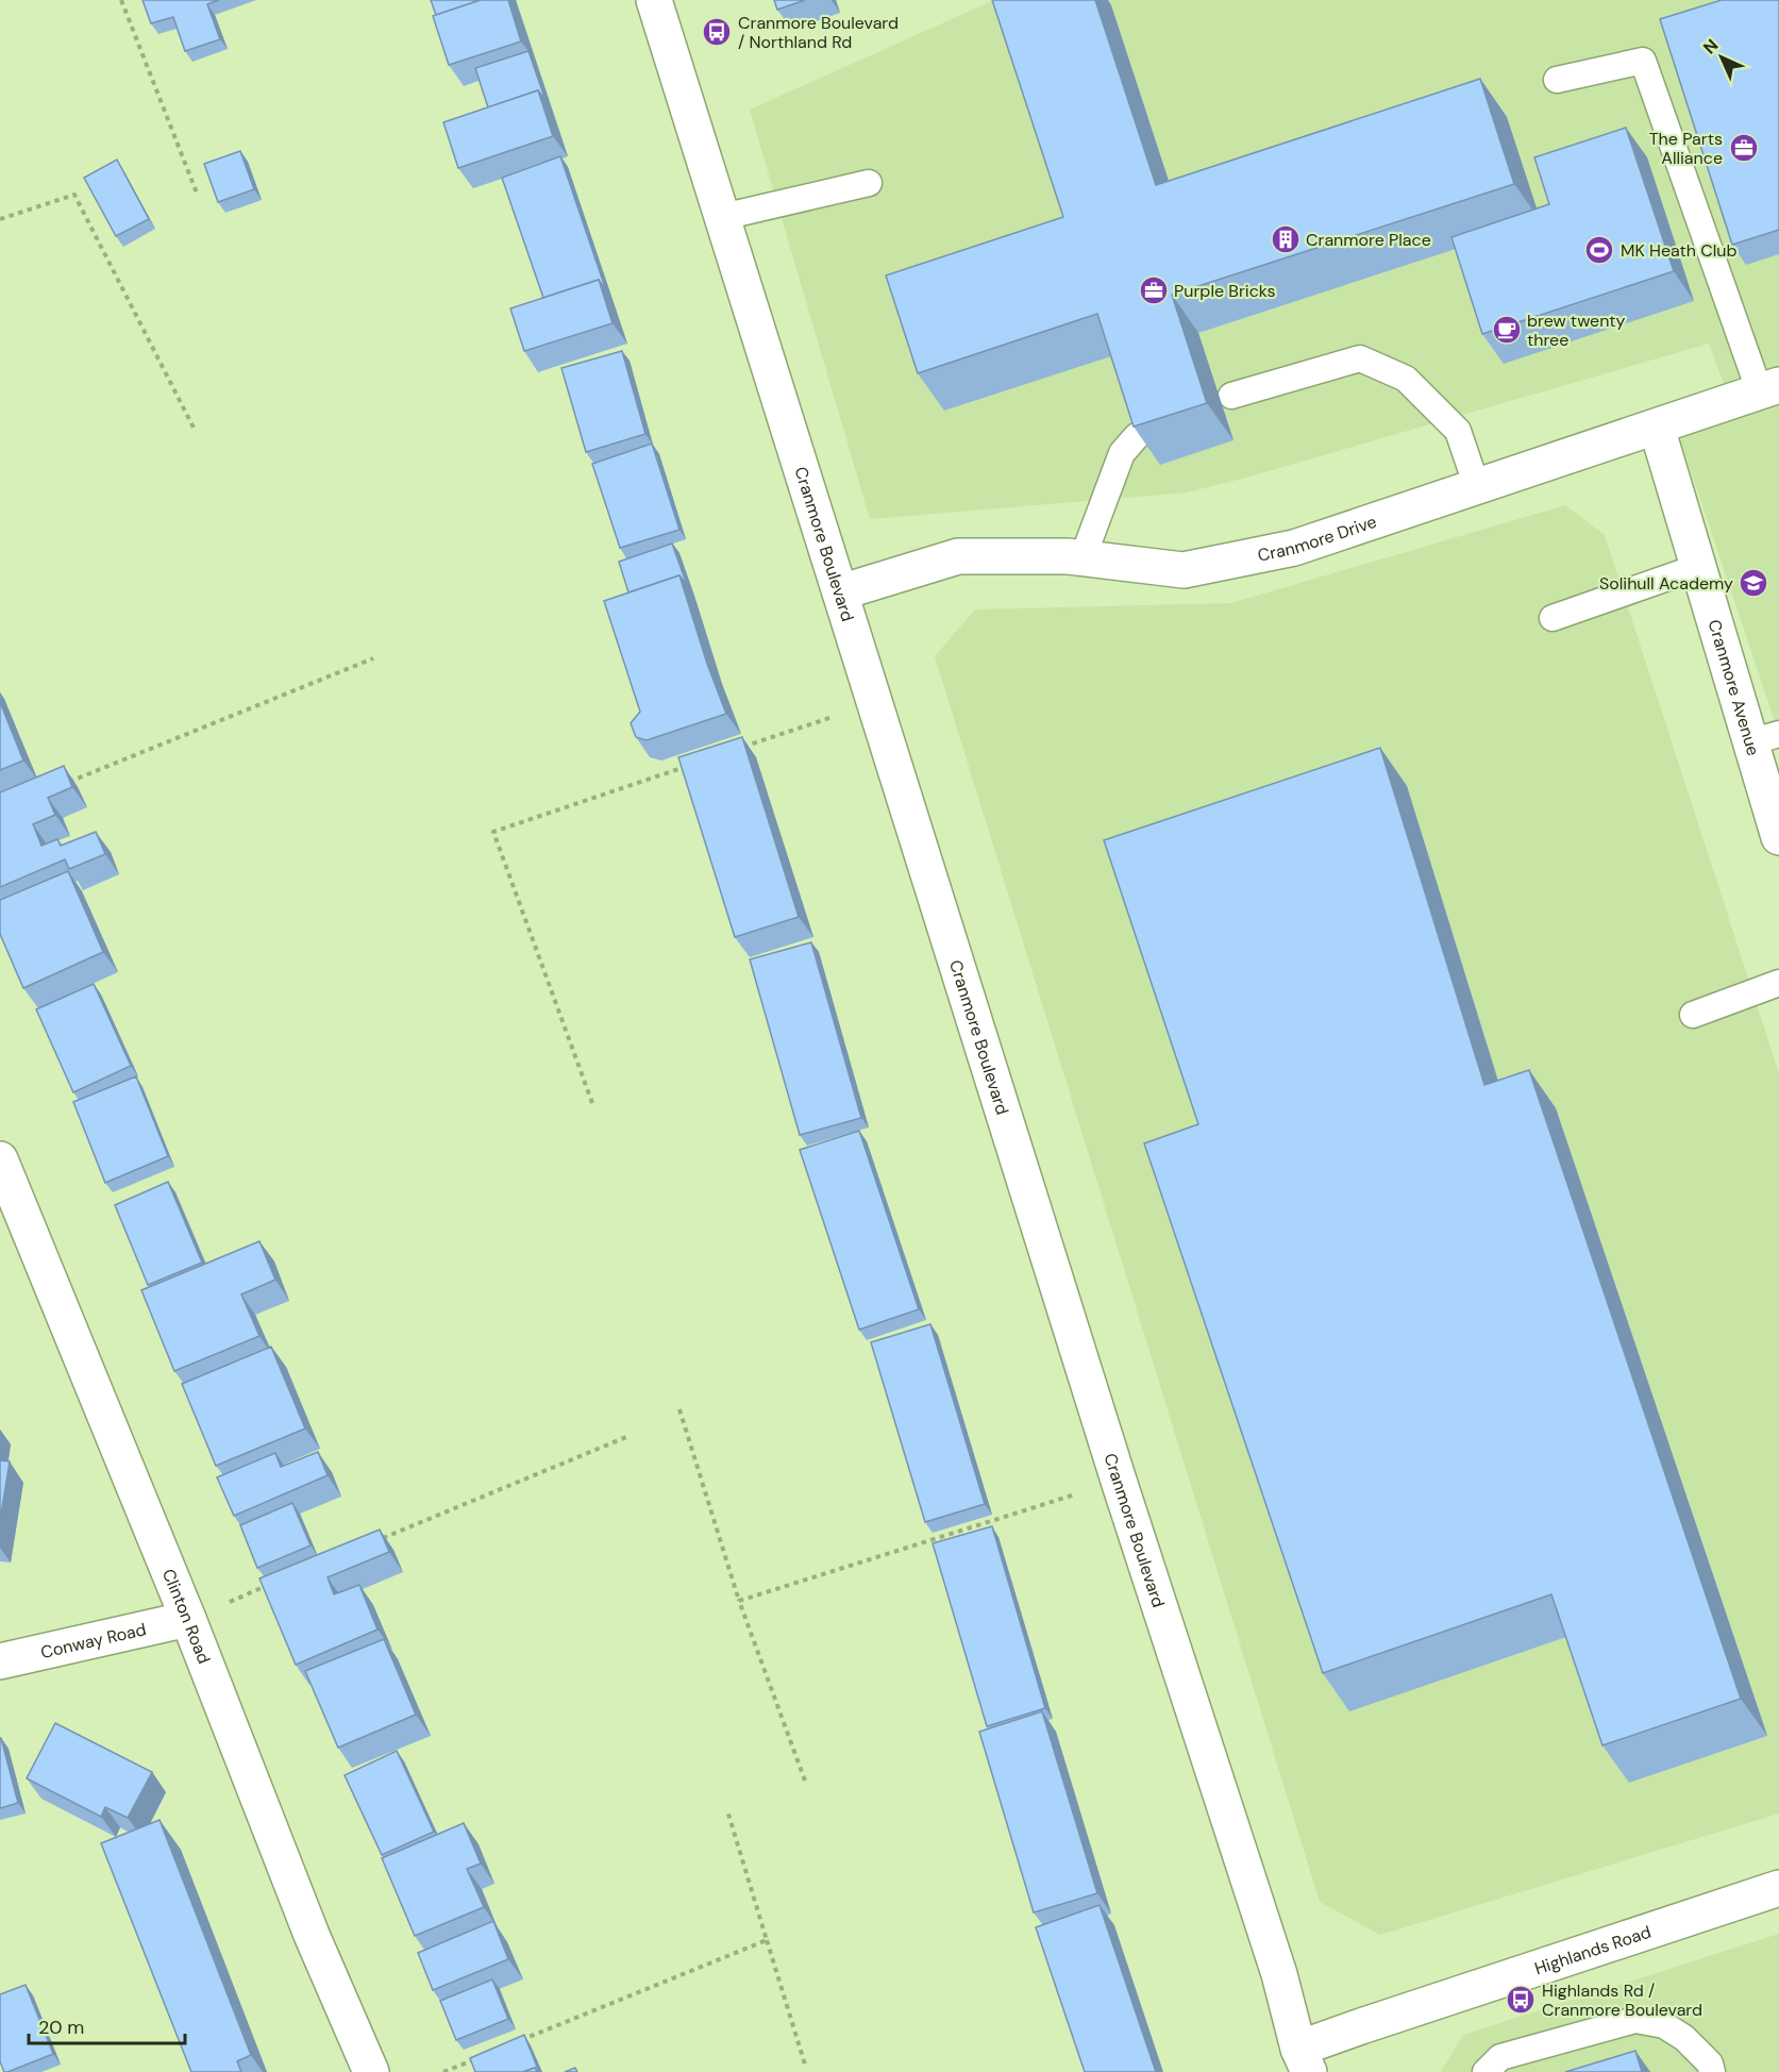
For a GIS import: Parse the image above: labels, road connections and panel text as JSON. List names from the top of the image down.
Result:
{
  "streets": {
    "street": [
      "Cranmore Drive",
      "Cranmore Boulevard",
      "Cranmore Avenue",
      "Clinton Road",
      "Conway Road",
      "Highlands Road"
    ]
  },
  "crossings": [
    ["Cranmore Drive", "Cranmore Boulevard"],
    ["Cranmore Drive", "Cranmore Avenue"],
    ["Cranmore Boulevard", "Highlands Road"],
    ["Clinton Road", "Conway Road"]
  ],
  "places": {
    "bus stop": ["Cranmore Boulevard / Northland Rd", "Highlands Rd / Cranmore Boulevard"],
    "office": ["The Parts Alliance", "Purple Bricks"],
    "building": ["Cranmore Place"],
    "sports": ["MK Heath Club"],
    "cafe": ["brew twenty three"],
    "school or university": ["Solihull Academy"]
  },
  "scale_bar": "20 m",
  "north": "top left"
}
